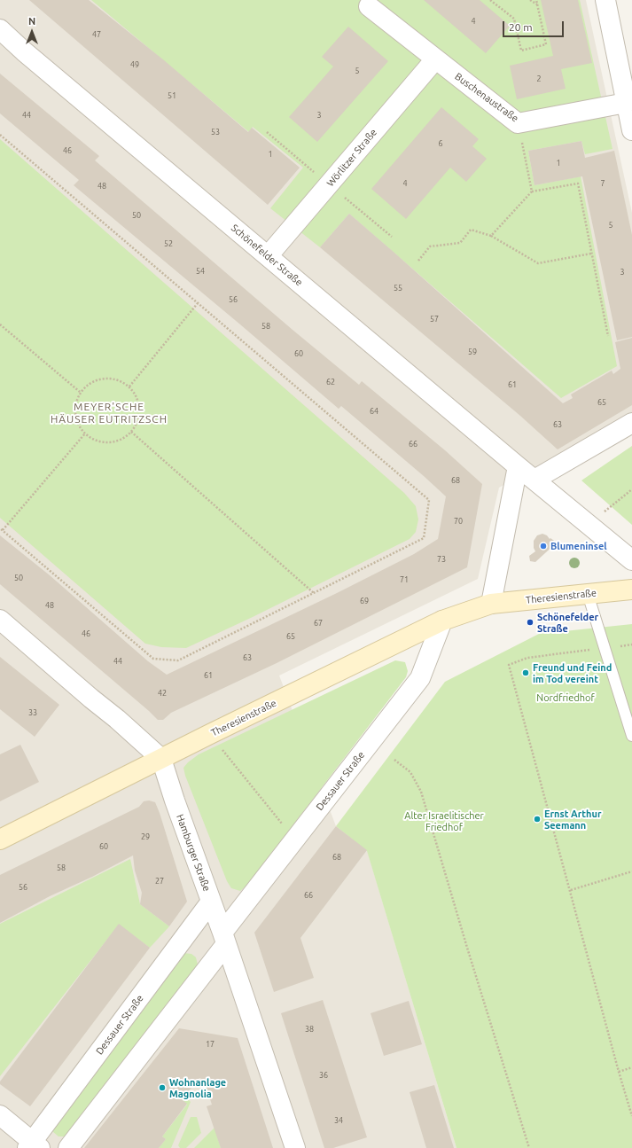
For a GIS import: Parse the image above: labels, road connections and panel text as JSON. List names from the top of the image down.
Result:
{
  "streets": {
    "main road": ["Theresienstraße"],
    "street": [
      "Buschenaustraße",
      "Wörlitzer Straße",
      "Schönefelder Straße",
      "Dessauer Straße",
      "Hamburger Straße"
    ]
  },
  "crossings": [
    ["Buschenaustraße", "Wörlitzer Straße"],
    ["Wörlitzer Straße", "Schönefelder Straße"],
    ["Theresienstraße", "Dessauer Straße"],
    ["Theresienstraße", "Hamburger Straße"],
    ["Dessauer Straße", "Hamburger Straße"]
  ],
  "districts": ["MEYER'SCHE HÄUSER EUTRITZSCH"],
  "parks": ["Nordfriedhof", "Alter Israelitischer Friedhof"],
  "places": [
    "Blumeninsel",
    "Schönefelder Straße",
    "Freund und Feind im Tod vereint",
    "Ernst Arthur Seemann",
    "Wohnanlage Magnolia"
  ],
  "house_numbers": [
    "4",
    "47",
    "49",
    "5",
    "2",
    "51",
    "44",
    "3",
    "53",
    "6",
    "46",
    "1",
    "1",
    "4",
    "7",
    "48",
    "50",
    "5",
    "52",
    "54",
    "3",
    "55",
    "56",
    "57",
    "58",
    "59",
    "60",
    "62",
    "61",
    "65",
    "64",
    "63",
    "66",
    "68",
    "70",
    "73",
    "50",
    "71",
    "69",
    "48",
    "67",
    "46",
    "65",
    "63",
    "44",
    "61",
    "42",
    "33",
    "29",
    "60",
    "68",
    "58",
    "27",
    "56",
    "66",
    "38",
    "17",
    "36",
    "34"
  ],
  "scale_bar": "20 m",
  "north": "top"
}
